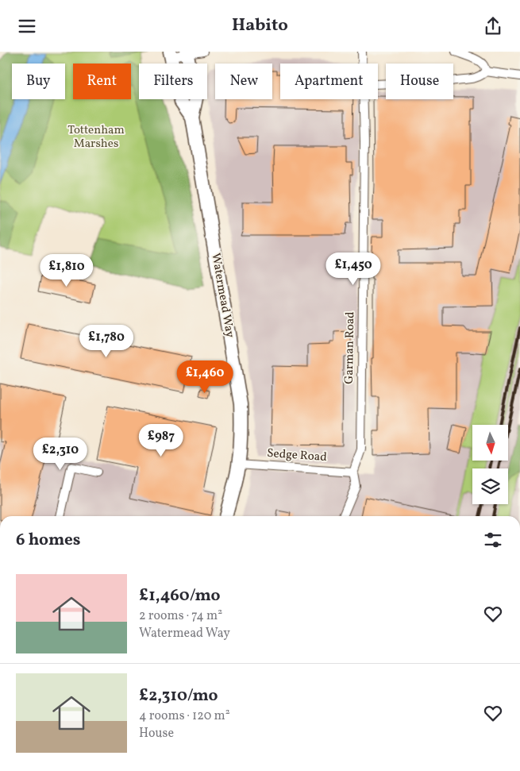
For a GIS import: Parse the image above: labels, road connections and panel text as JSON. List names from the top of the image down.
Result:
{
  "streets": {
    "main road": ["Watermead Way"],
    "street": ["Garman Road", "Sedge Road"]
  },
  "crossings": [
    ["Watermead Way", "Sedge Road"],
    ["Garman Road", "Sedge Road"]
  ],
  "parks": ["Tottenham Marshes"],
  "north": "bottom",
  "page": {
    "header": "Habito",
    "chip": [
      "Buy",
      "Rent",
      "Filters",
      "New",
      "Apartment",
      "House"
    ],
    "price": [
      "£1,450",
      "£1,810",
      "£1,780",
      "£1,460",
      "£987",
      "£2,310"
    ],
    "heading": "6 homes",
    "list": [
      {
        "name": "£1,460/mo",
        "note": "2 rooms · 74 m² · Watermead Way"
      },
      {
        "name": "£2,310/mo",
        "note": "4 rooms · 120 m² · House"
      }
    ]
  }
}
